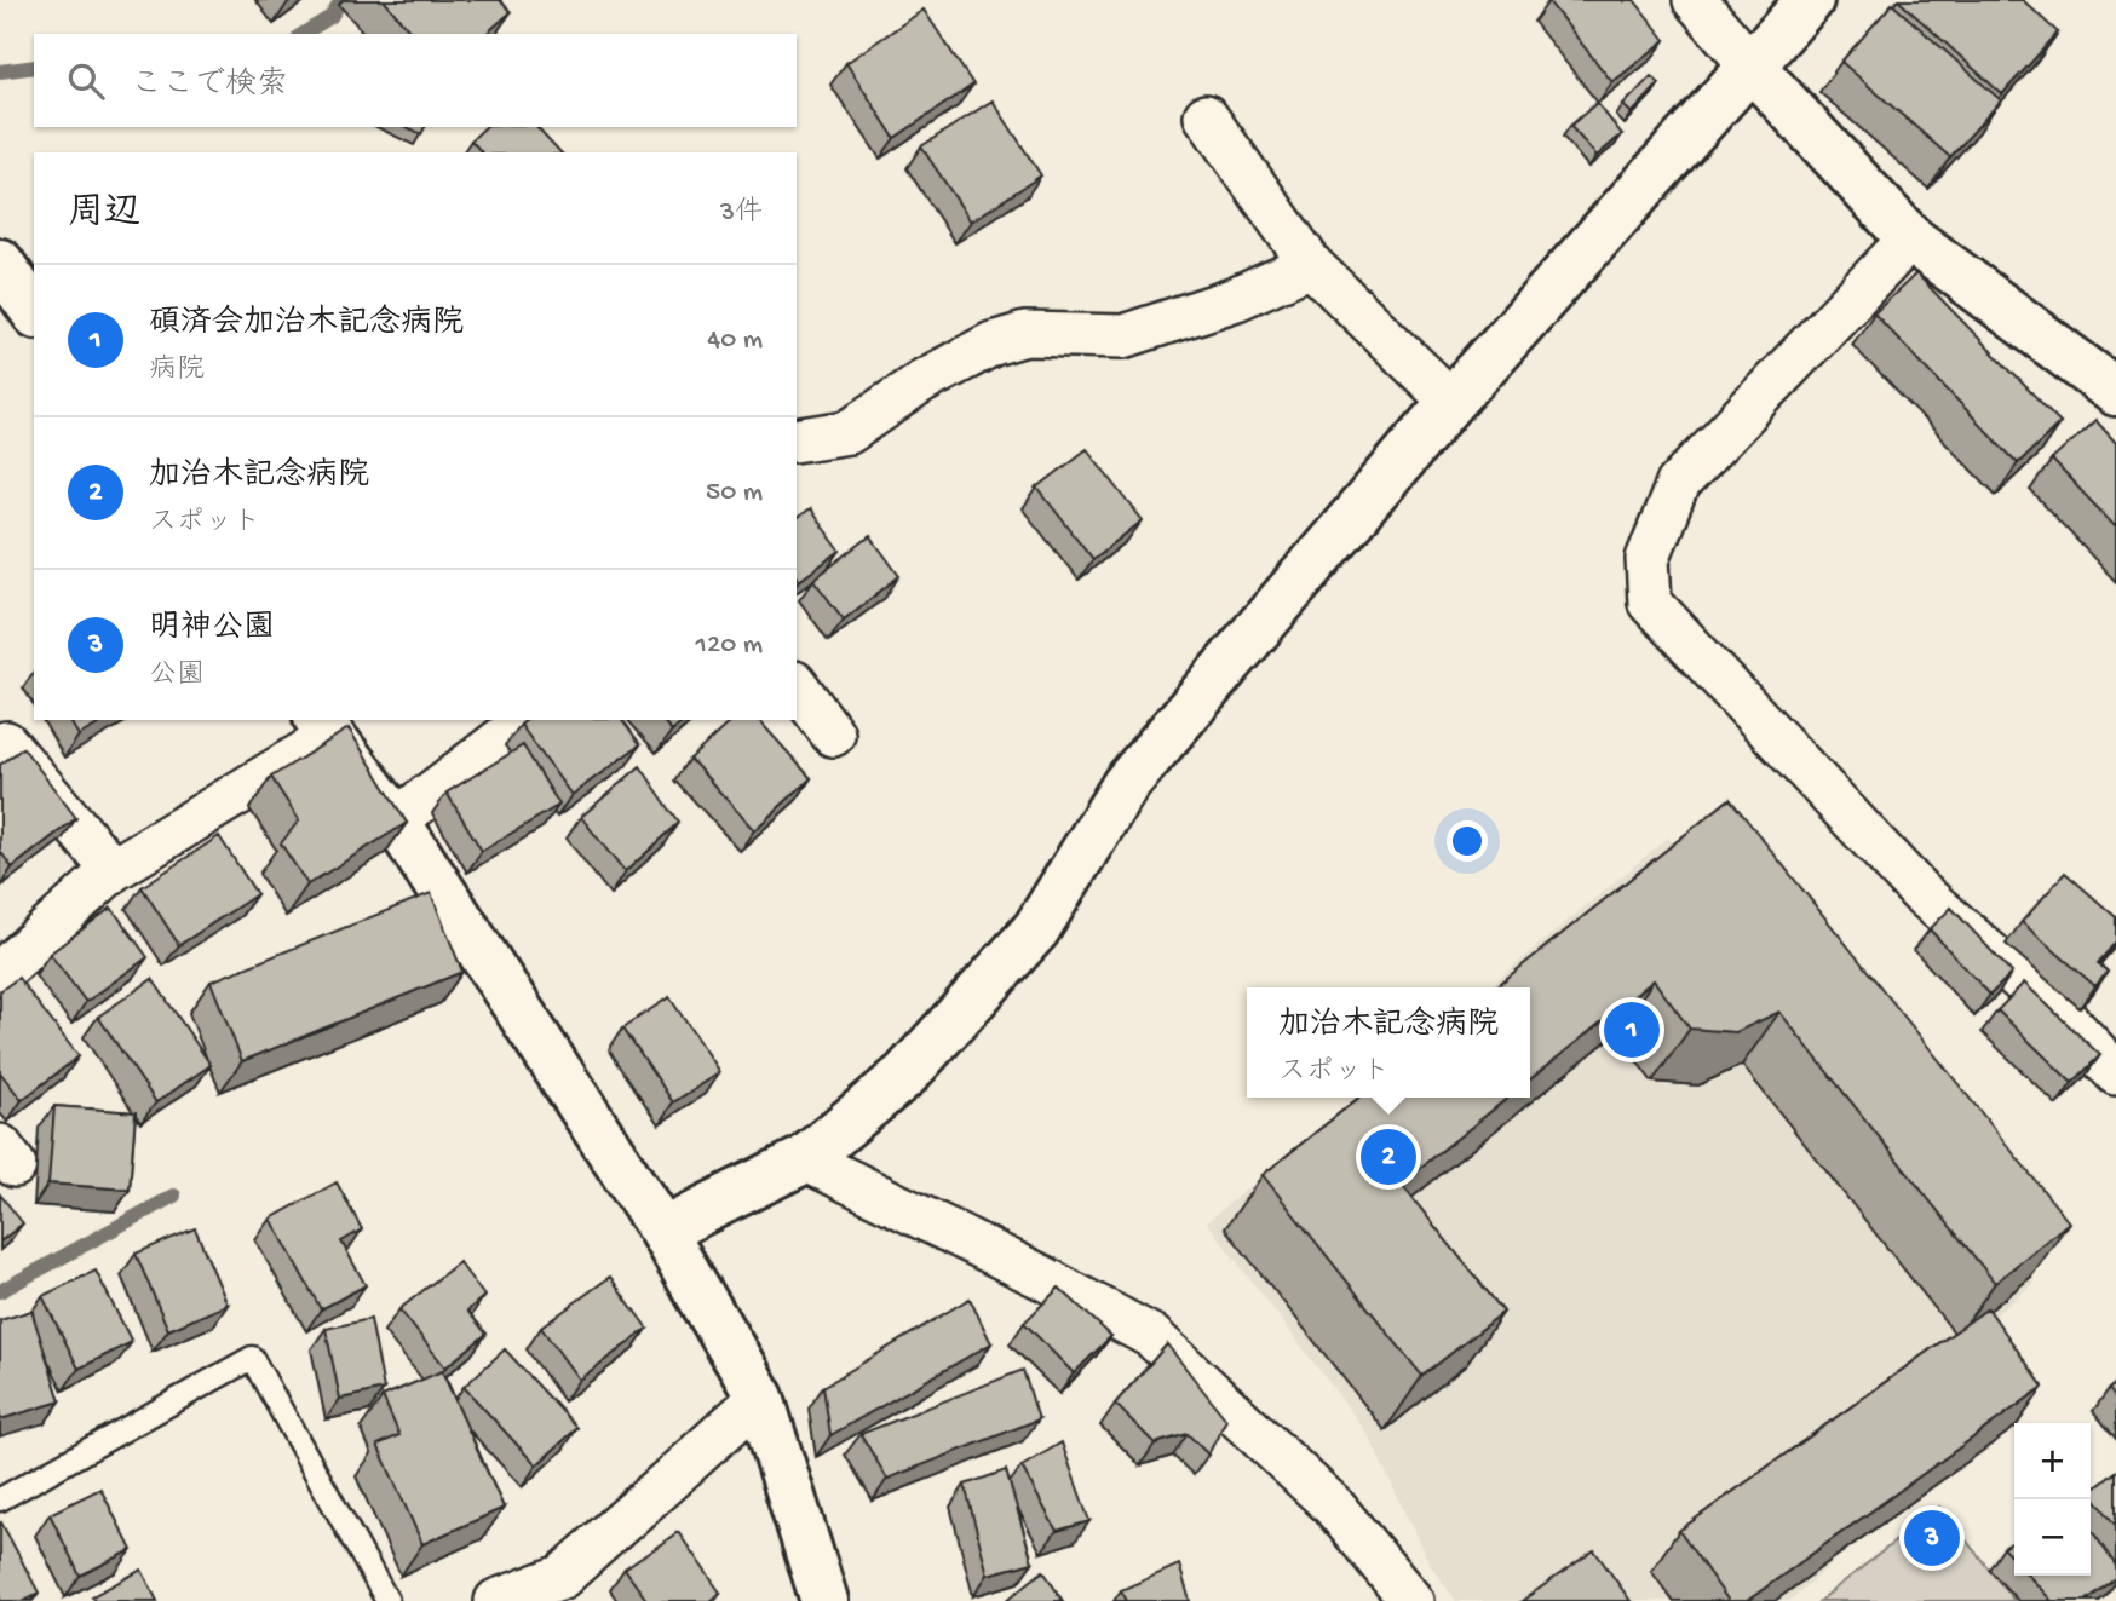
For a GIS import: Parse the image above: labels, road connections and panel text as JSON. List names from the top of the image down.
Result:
{
  "page": {
    "search": "ここで検索",
    "heading": ["周辺", "3件"],
    "list": [
      {
        "mark": "1",
        "name": "碩済会加治木記念病院",
        "note": "病院",
        "value": "40 m"
      },
      {
        "mark": "2",
        "name": "加治木記念病院",
        "note": "スポット",
        "value": "50 m"
      },
      {
        "mark": "3",
        "name": "明神公園",
        "note": "公園",
        "value": "120 m"
      }
    ],
    "popup": ["加治木記念病院", "スポット"],
    "pins": ["1", "2", "3"],
    "map_buttons": ["+", "−"]
  }
}
